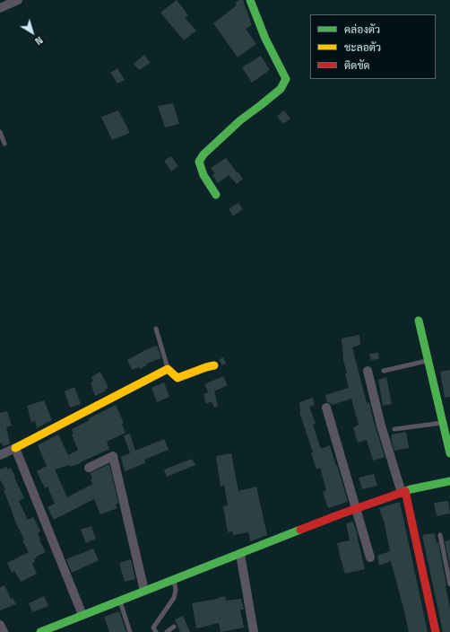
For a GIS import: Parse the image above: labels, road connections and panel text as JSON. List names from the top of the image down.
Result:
{
  "legend": ["คล่องตัว", "ชะลอตัว", "ติดขัด"],
  "north": "bottom right"
}
